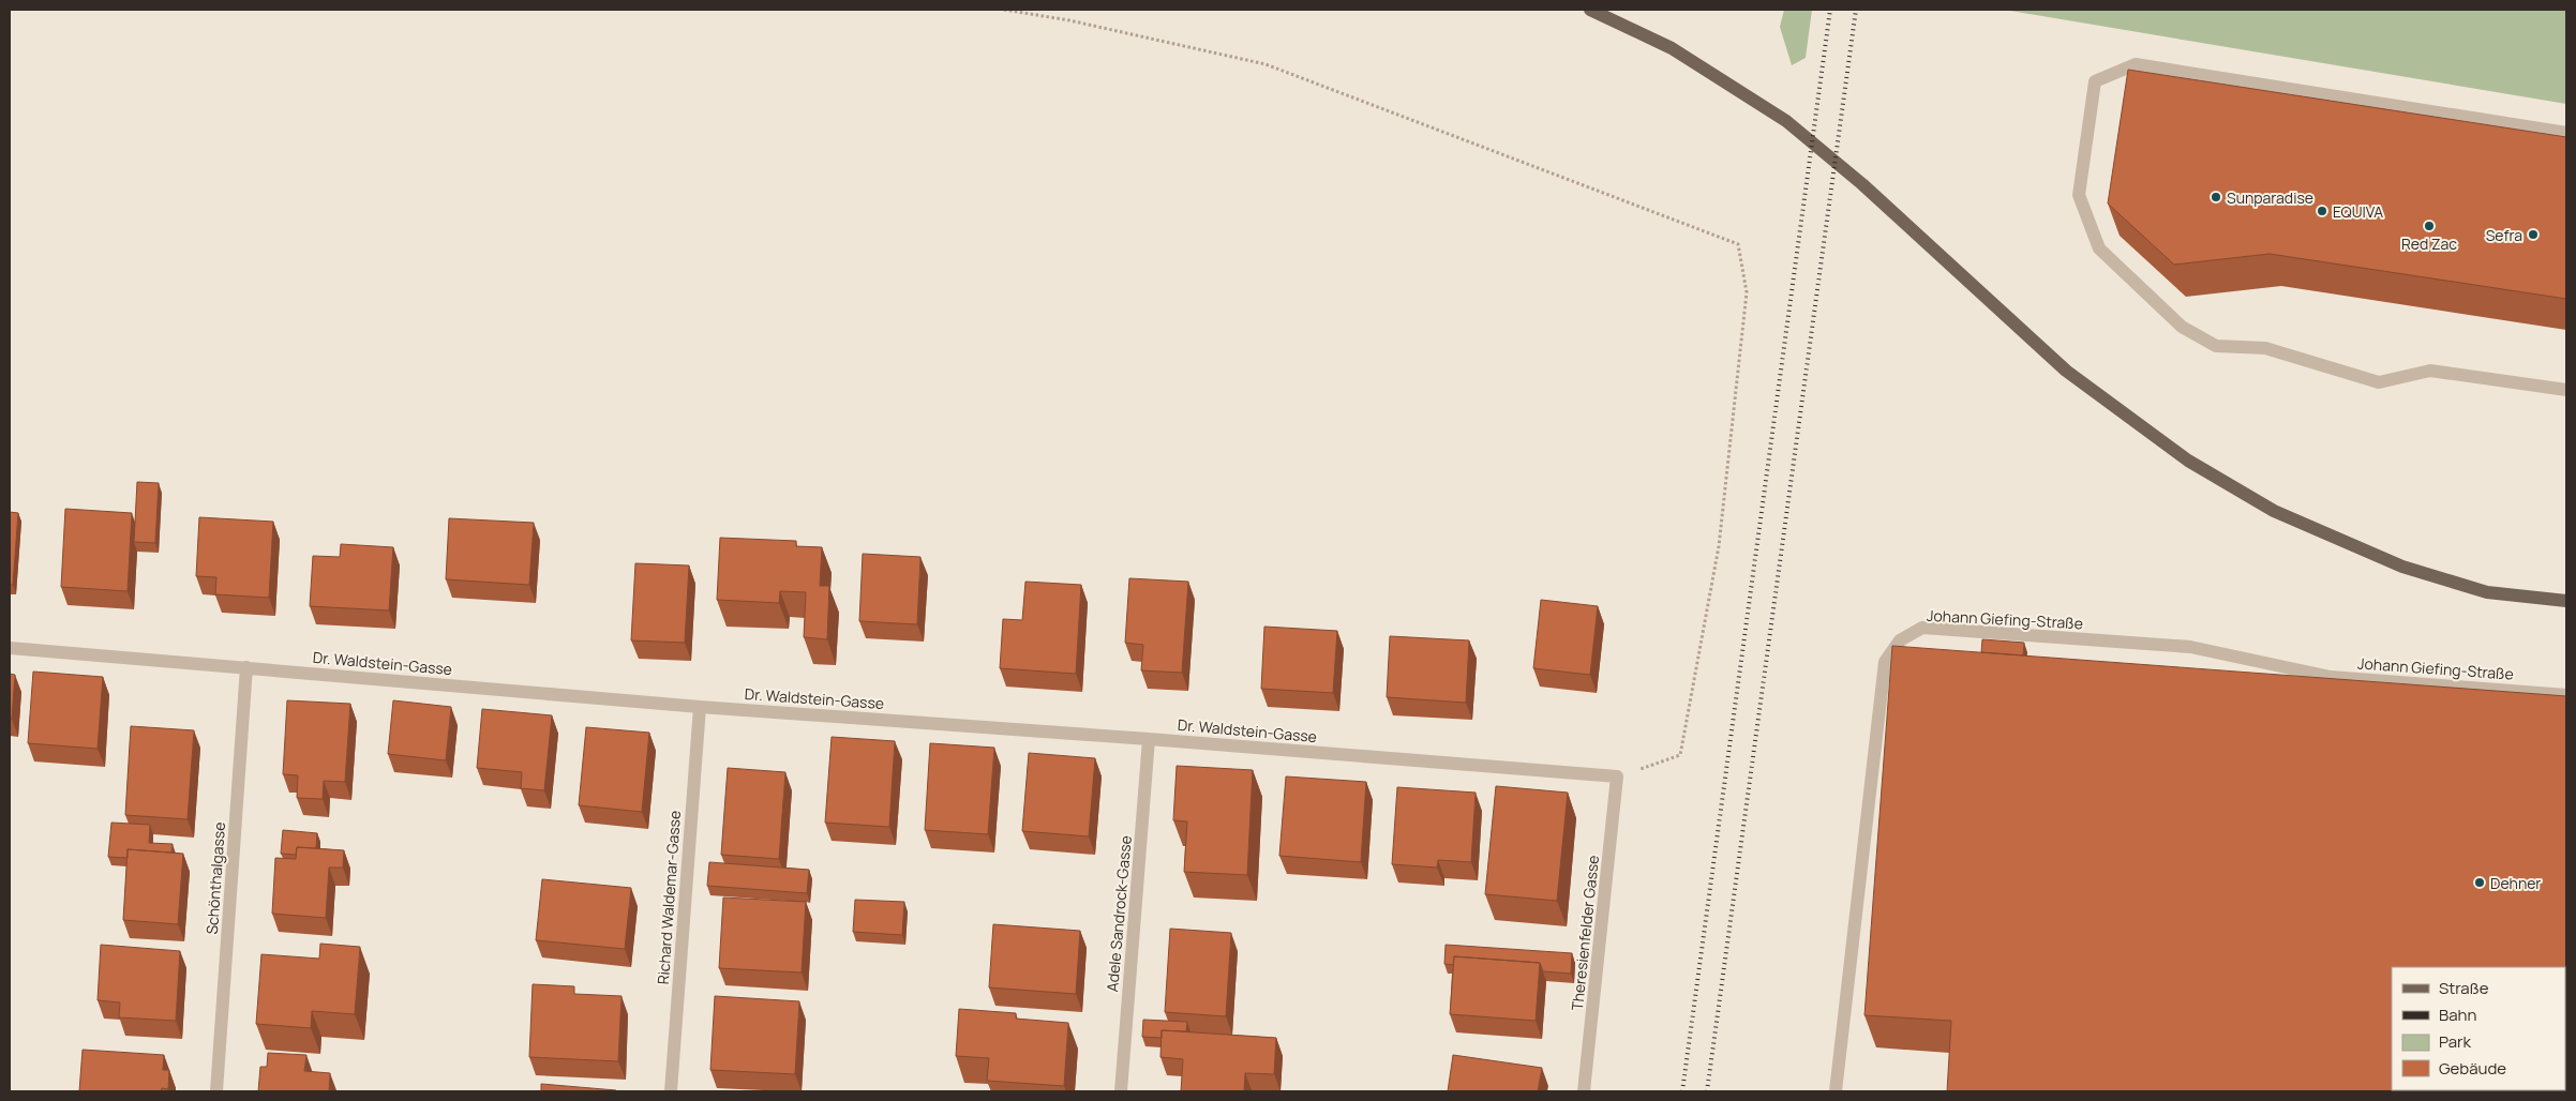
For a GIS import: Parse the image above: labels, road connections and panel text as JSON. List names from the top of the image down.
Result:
{
  "streets": {
    "street": [
      "Johann Giefing-Straße",
      "Dr. Waldstein-Gasse",
      "Schönthalgasse",
      "Richard Waldemar-Gasse",
      "Adele Sandrock-Gasse",
      "Theresienfelder Gasse"
    ]
  },
  "crossings": [
    ["Dr. Waldstein-Gasse", "Schönthalgasse"],
    ["Dr. Waldstein-Gasse", "Richard Waldemar-Gasse"],
    ["Dr. Waldstein-Gasse", "Adele Sandrock-Gasse"],
    ["Dr. Waldstein-Gasse", "Theresienfelder Gasse"]
  ],
  "places": [
    "Sunparadise",
    "EQUIVA",
    "Red Zac",
    "Sefra",
    "Dehner"
  ],
  "legend": [
    "Straße",
    "Bahn",
    "Park",
    "Gebäude"
  ]
}
